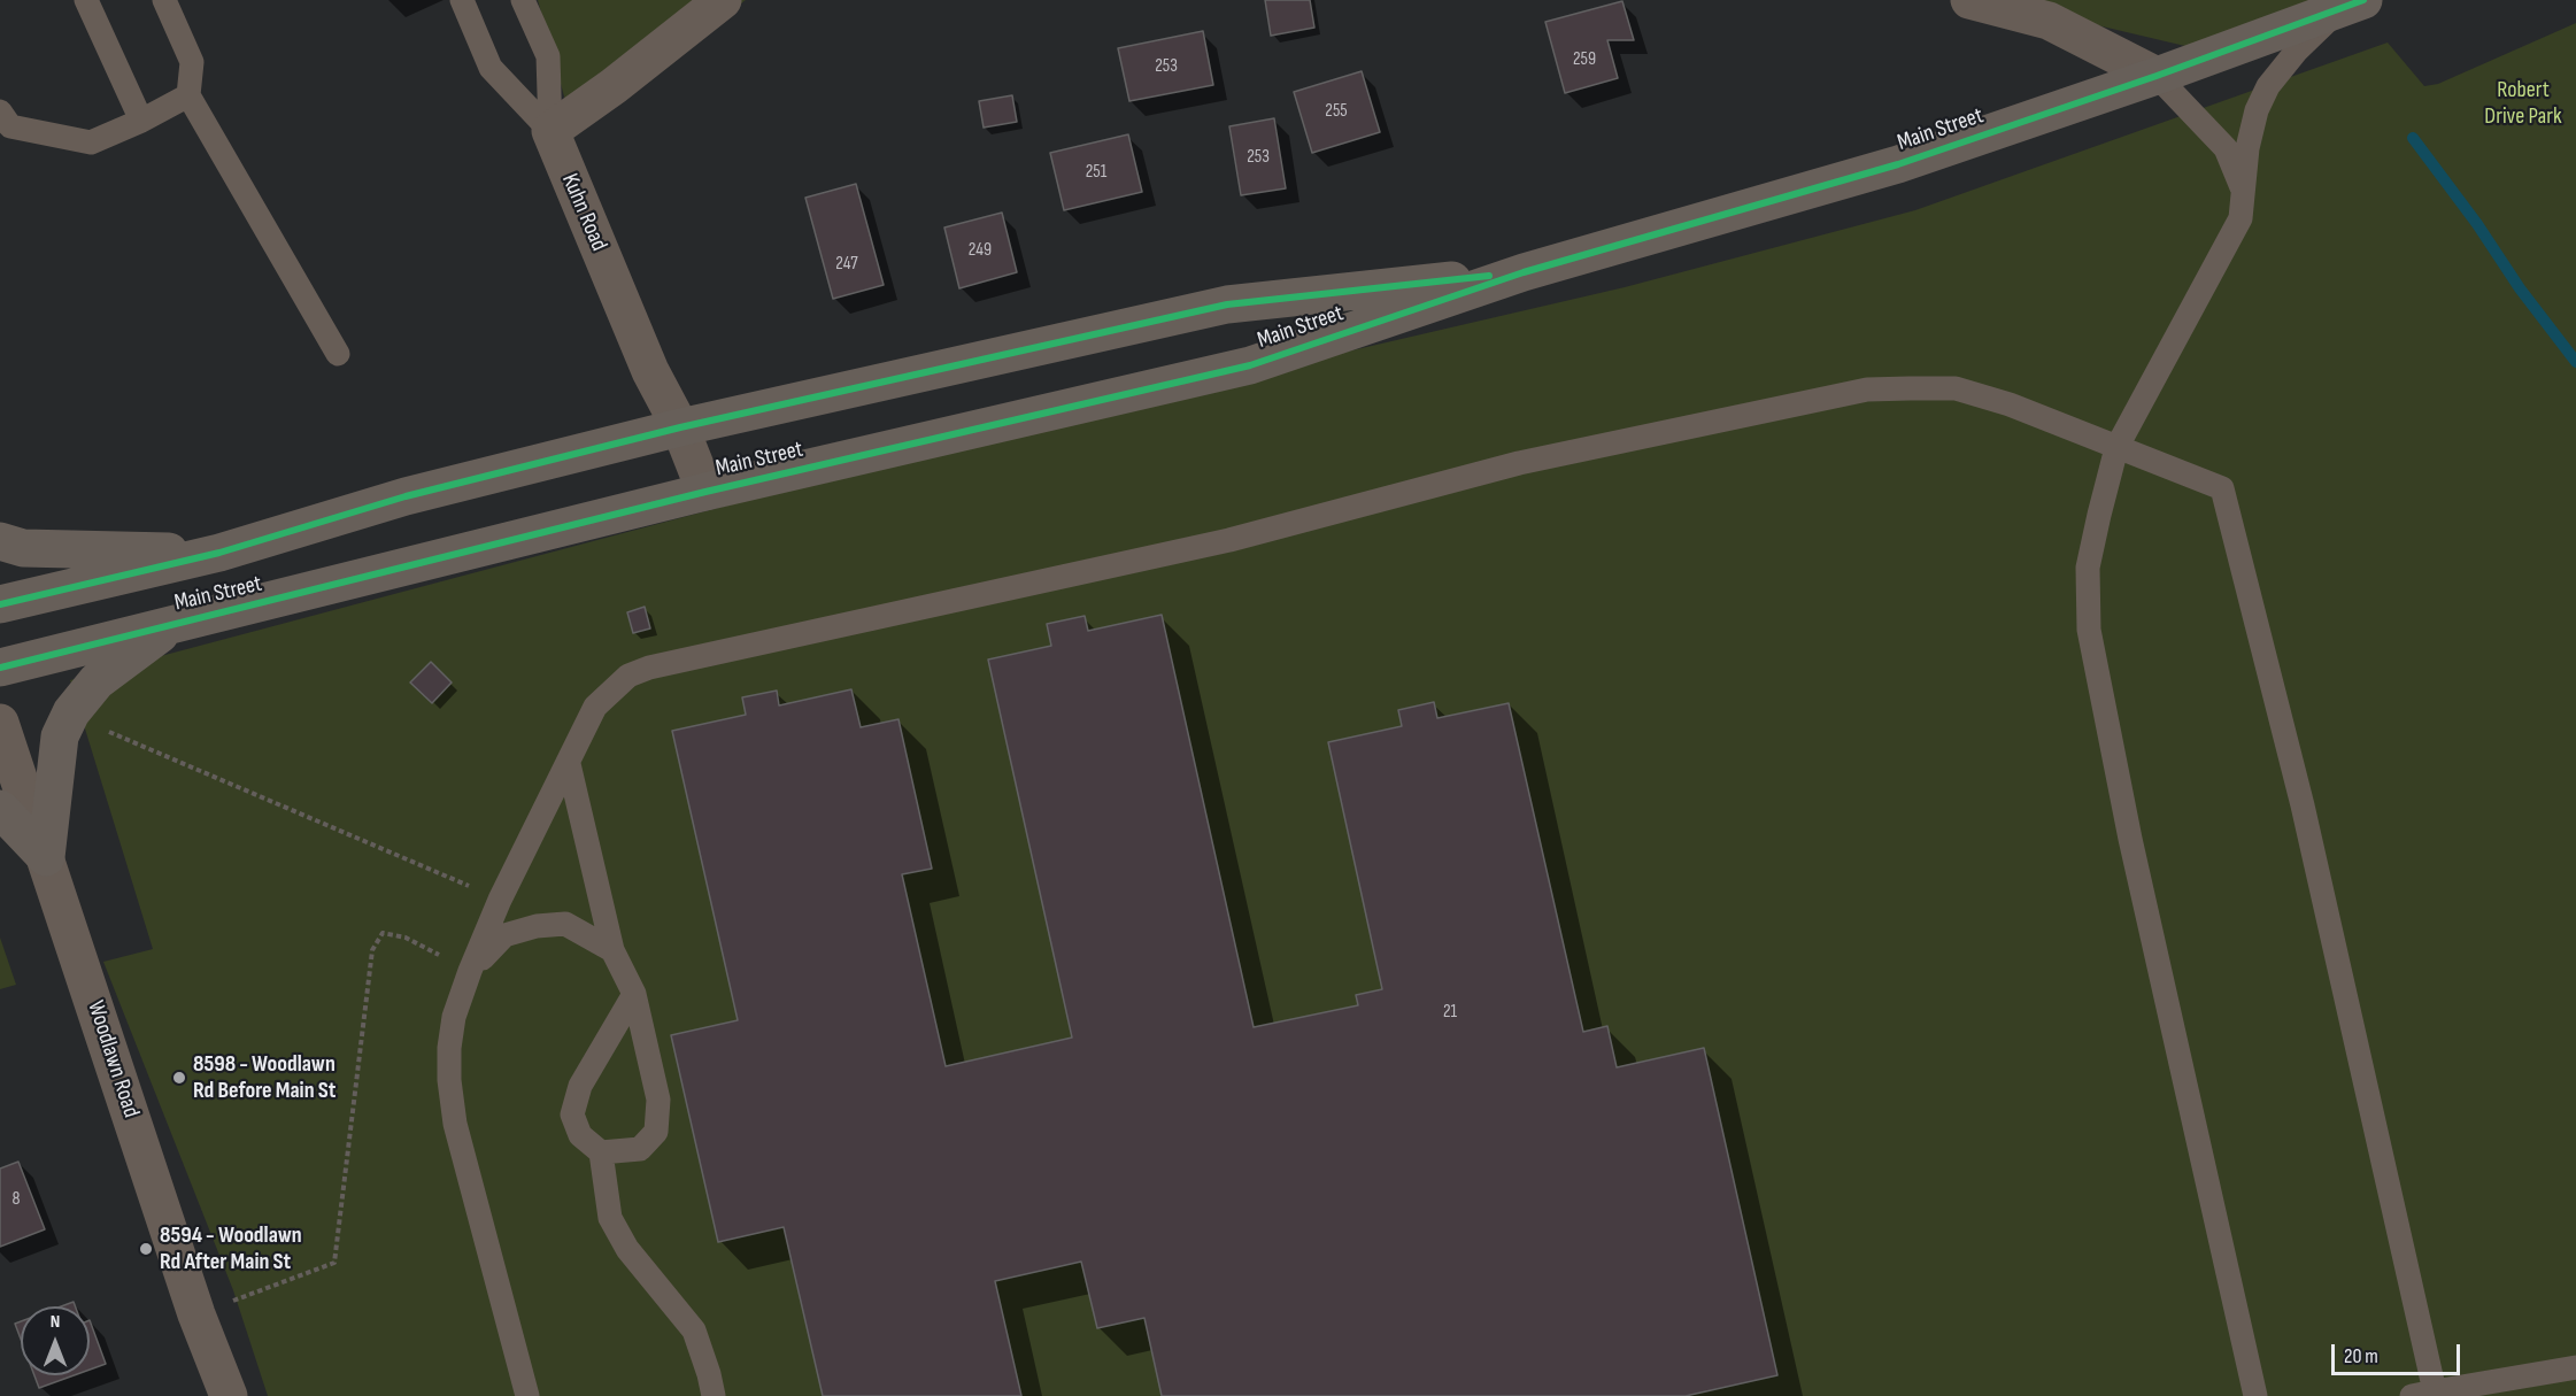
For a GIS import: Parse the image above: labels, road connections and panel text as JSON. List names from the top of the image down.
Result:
{
  "streets": {
    "main road": ["Main Street"],
    "street": ["Kuhn Road", "Woodlawn Road"]
  },
  "crossings": [
    ["Main Street", "Kuhn Road"]
  ],
  "parks": ["Robert Drive Park"],
  "places": ["8598 - Woodlawn Rd Before Main St", "8594 - Woodlawn Rd After Main St"],
  "house_numbers": [
    "259",
    "253",
    "255",
    "253",
    "251",
    "249",
    "247",
    "21",
    "8"
  ],
  "scale_bar": "20 m",
  "north": "top"
}
